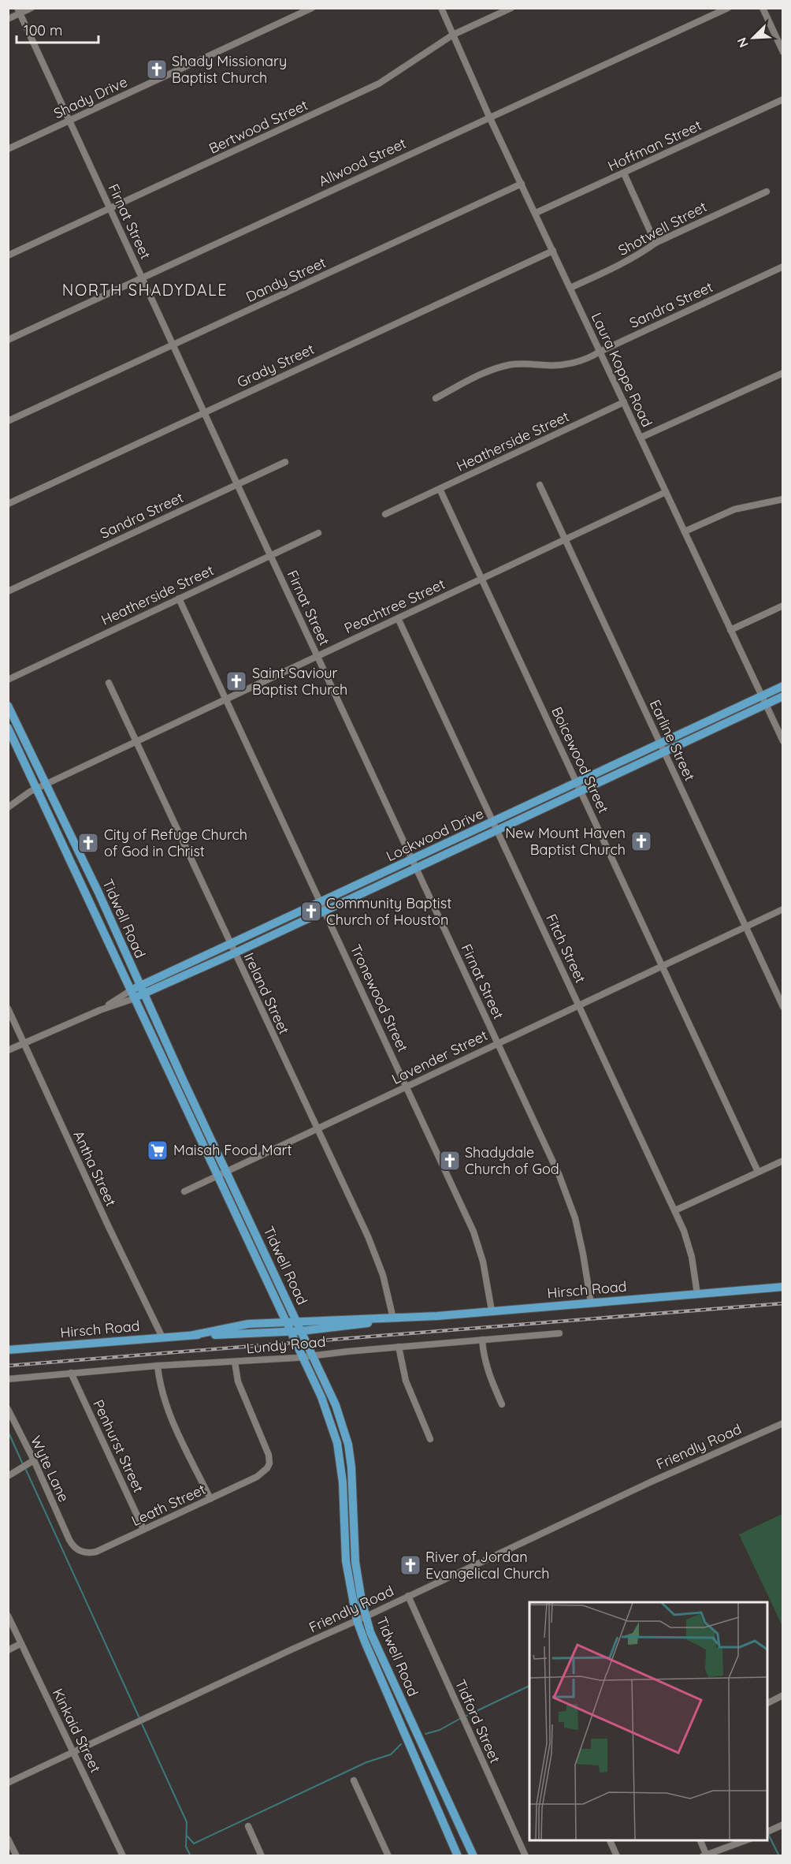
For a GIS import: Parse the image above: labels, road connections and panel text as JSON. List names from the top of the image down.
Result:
{
  "streets": {
    "main road": ["Lockwood Drive", "Tidwell Road", "Hirsch Road"],
    "street": [
      "Shady Drive",
      "Bertwood Street",
      "Hoffman Street",
      "Allwood Street",
      "Firnat Street",
      "Shotwell Street",
      "Dandy Street",
      "Sandra Street",
      "Grady Street",
      "Laura Koppe Road",
      "Heatherside Street",
      "Peachtree Street",
      "Earline Street",
      "Boicewood Street",
      "Fitch Street",
      "Ireland Street",
      "Tronewood Street",
      "Lavender Street",
      "Antha Street",
      "Lundy Road",
      "Penhurst Street",
      "Friendly Road",
      "Wyte Lane",
      "Leath Street",
      "Tidford Street",
      "Kinkaid Street"
    ]
  },
  "crossings": [
    ["Shady Drive", "Firnat Street"],
    ["Bertwood Street", "Firnat Street"],
    ["Bertwood Street", "Laura Koppe Road"],
    ["Hoffman Street", "Laura Koppe Road"],
    ["Allwood Street", "Firnat Street"],
    ["Allwood Street", "Laura Koppe Road"],
    ["Firnat Street", "Dandy Street"],
    ["Firnat Street", "Sandra Street"],
    ["Firnat Street", "Grady Street"],
    ["Firnat Street", "Heatherside Street"],
    ["Firnat Street", "Peachtree Street"],
    ["Firnat Street", "Lockwood Drive"],
    ["Firnat Street", "Lavender Street"],
    ["Firnat Street", "Hirsch Road"],
    ["Shotwell Street", "Laura Koppe Road"],
    ["Dandy Street", "Laura Koppe Road"],
    ["Sandra Street", "Laura Koppe Road"],
    ["Grady Street", "Laura Koppe Road"],
    ["Laura Koppe Road", "Heatherside Street"],
    ["Laura Koppe Road", "Peachtree Street"],
    ["Laura Koppe Road", "Lockwood Drive"],
    ["Heatherside Street", "Boicewood Street"],
    ["Heatherside Street", "Tronewood Street"],
    ["Peachtree Street", "Earline Street"],
    ["Peachtree Street", "Boicewood Street"],
    ["Peachtree Street", "Tidwell Road"],
    ["Peachtree Street", "Fitch Street"],
    ["Peachtree Street", "Ireland Street"],
    ["Peachtree Street", "Tronewood Street"],
    ["Earline Street", "Lockwood Drive"],
    ["Earline Street", "Lavender Street"],
    ["Boicewood Street", "Lockwood Drive"],
    ["Boicewood Street", "Lavender Street"],
    ["Lockwood Drive", "Tidwell Road"],
    ["Lockwood Drive", "Fitch Street"],
    ["Lockwood Drive", "Ireland Street"],
    ["Lockwood Drive", "Tronewood Street"],
    ["Lockwood Drive", "Antha Street"],
    ["Tidwell Road", "Lavender Street"],
    ["Tidwell Road", "Hirsch Road"],
    ["Tidwell Road", "Lundy Road"],
    ["Tidwell Road", "Friendly Road"],
    ["Fitch Street", "Lavender Street"],
    ["Fitch Street", "Hirsch Road"],
    ["Ireland Street", "Lavender Street"],
    ["Ireland Street", "Hirsch Road"],
    ["Tronewood Street", "Lavender Street"],
    ["Tronewood Street", "Hirsch Road"],
    ["Antha Street", "Hirsch Road"],
    ["Lundy Road", "Penhurst Street"],
    ["Lundy Road", "Leath Street"],
    ["Penhurst Street", "Leath Street"],
    ["Friendly Road", "Tidford Street"],
    ["Friendly Road", "Kinkaid Street"],
    ["Wyte Lane", "Leath Street"]
  ],
  "districts": ["NORTH SHADYDALE"],
  "places": {
    "church": [
      "Shady Missionary Baptist Church",
      "Saint Saviour Baptist Church",
      "New Mount Haven Baptist Church",
      "City of Refuge Church of God in Christ",
      "Community Baptist Church of Houston",
      "Shadydale Church of God",
      "River of Jordan Evangelical Church"
    ],
    "supermarket": ["Maisah Food Mart"]
  },
  "scale_bar": "100 m",
  "north": "bottom left"
}
